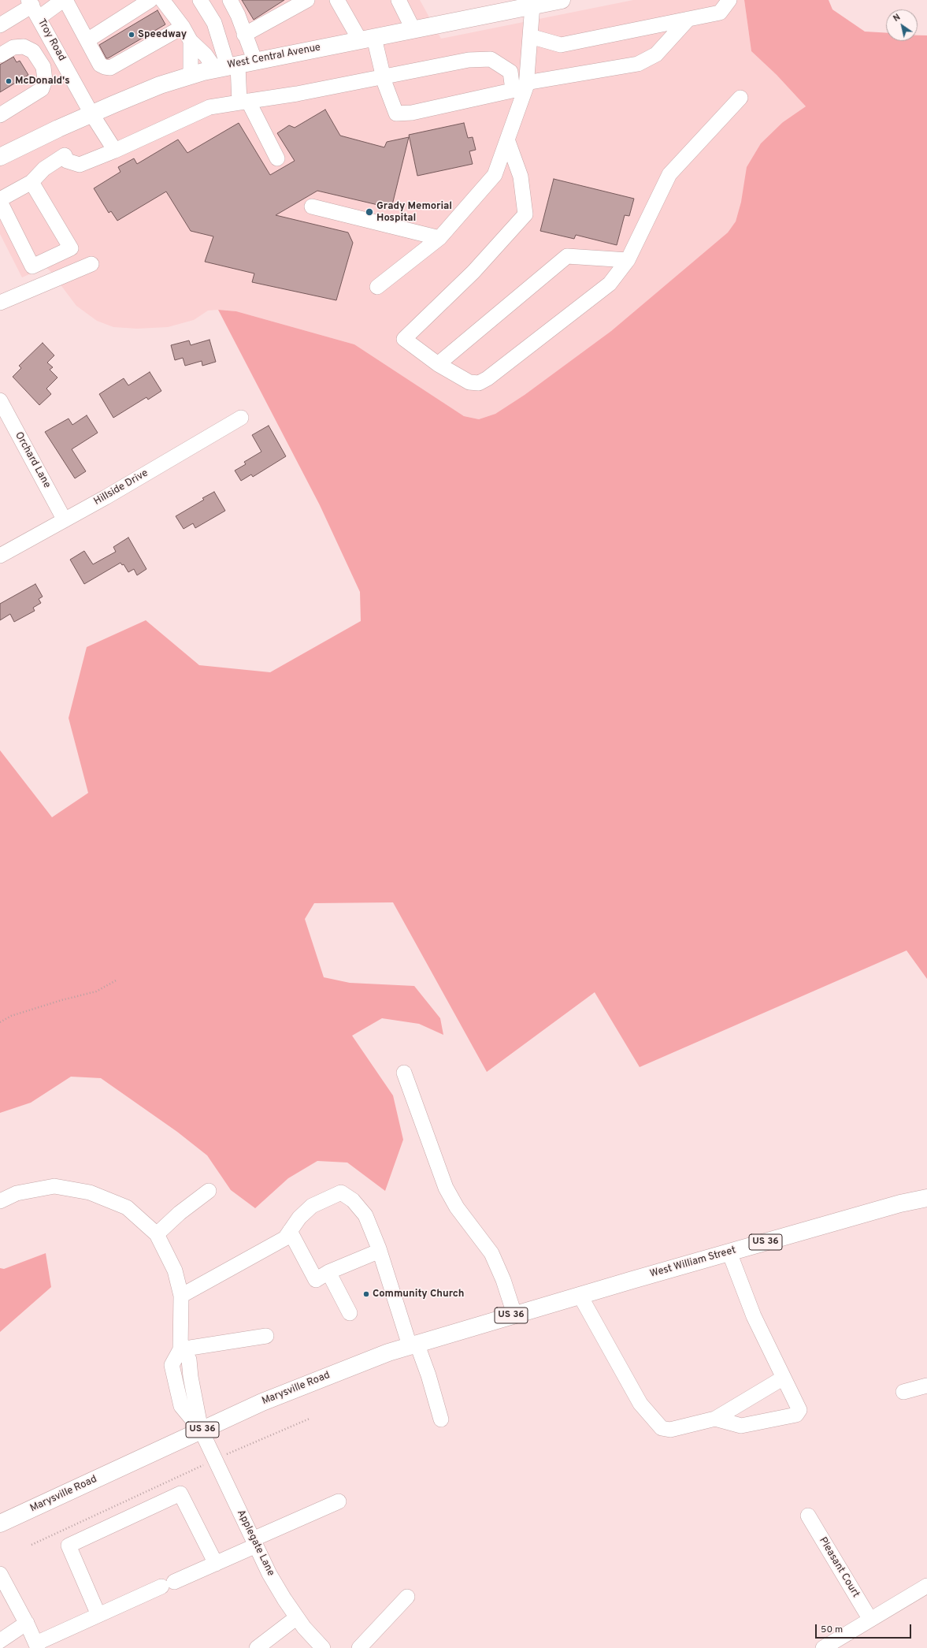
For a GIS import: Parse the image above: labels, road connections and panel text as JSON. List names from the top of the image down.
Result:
{
  "streets": {
    "main road": [
      "West Central Avenue",
      "US 36",
      "West William Street",
      "Marysville Road"
    ],
    "street": [
      "Troy Road",
      "Orchard Lane",
      "Hillside Drive",
      "Applegate Lane",
      "Pleasant Court"
    ]
  },
  "crossings": [
    ["Troy Road", "West Central Avenue"],
    ["Orchard Lane", "Hillside Drive"],
    ["West William Street", "Marysville Road"],
    ["Marysville Road", "Applegate Lane"]
  ],
  "places": [
    "Speedway",
    "McDonald's",
    "Grady Memorial Hospital",
    "Community Church"
  ],
  "scale_bar": "50 m",
  "north": "top left"
}
